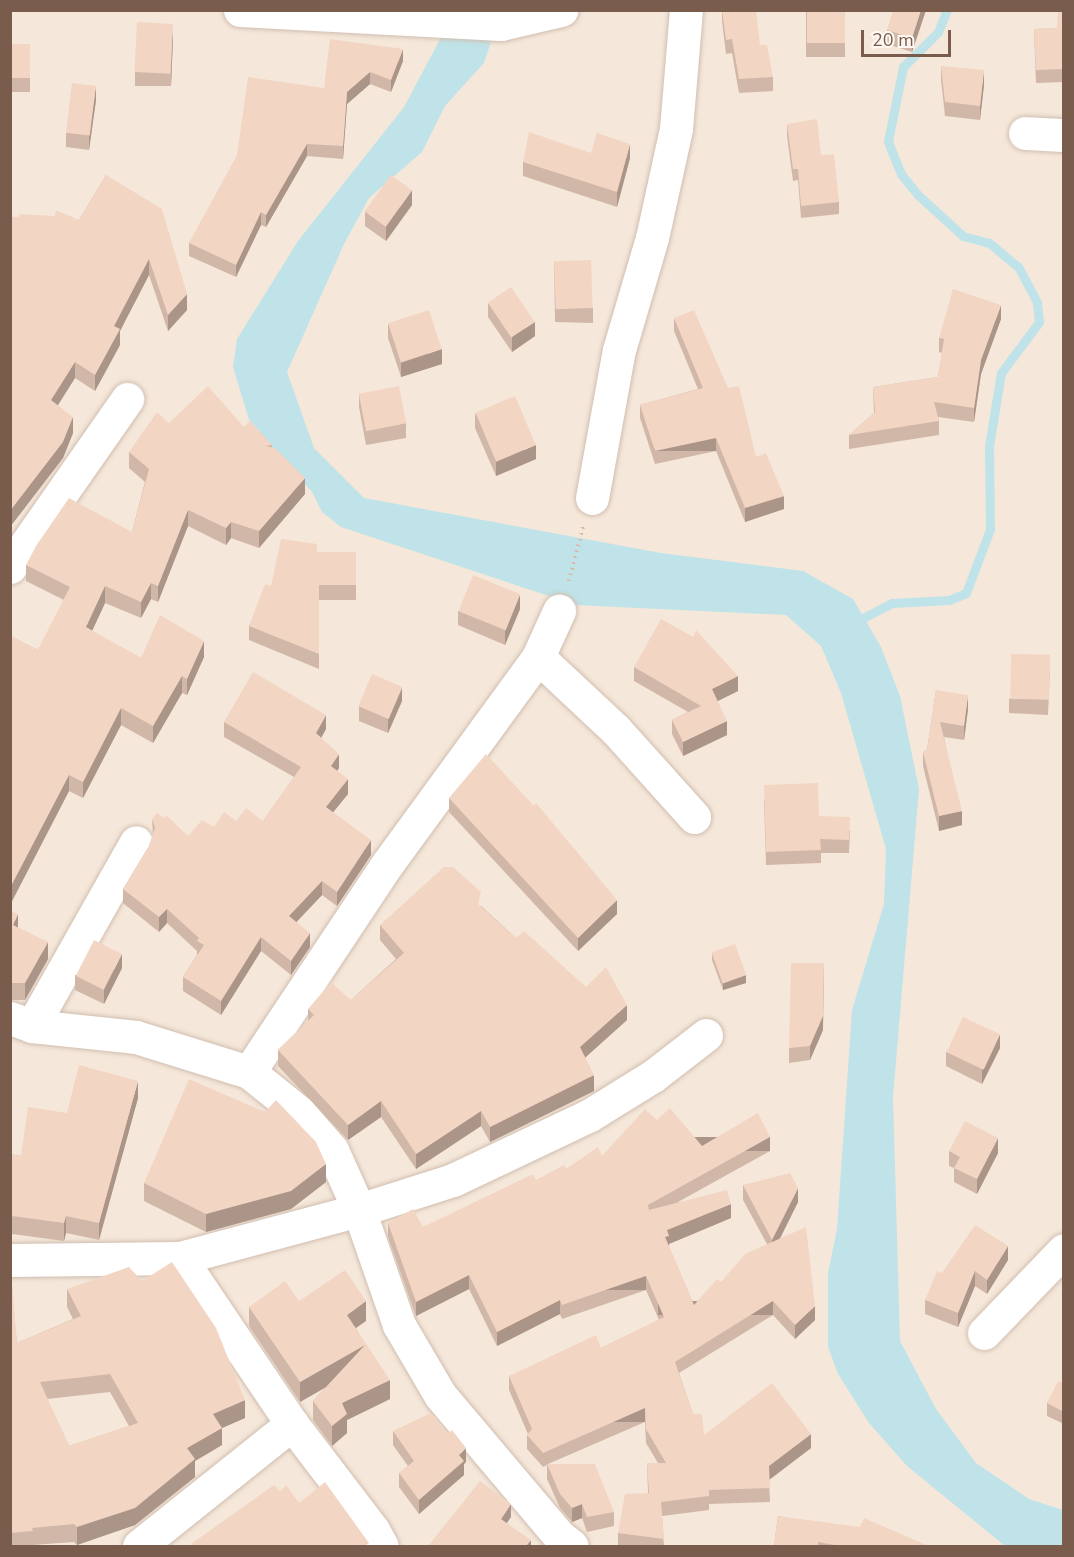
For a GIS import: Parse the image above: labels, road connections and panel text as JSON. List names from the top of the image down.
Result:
{
  "scale_bar": "20 m"
}
